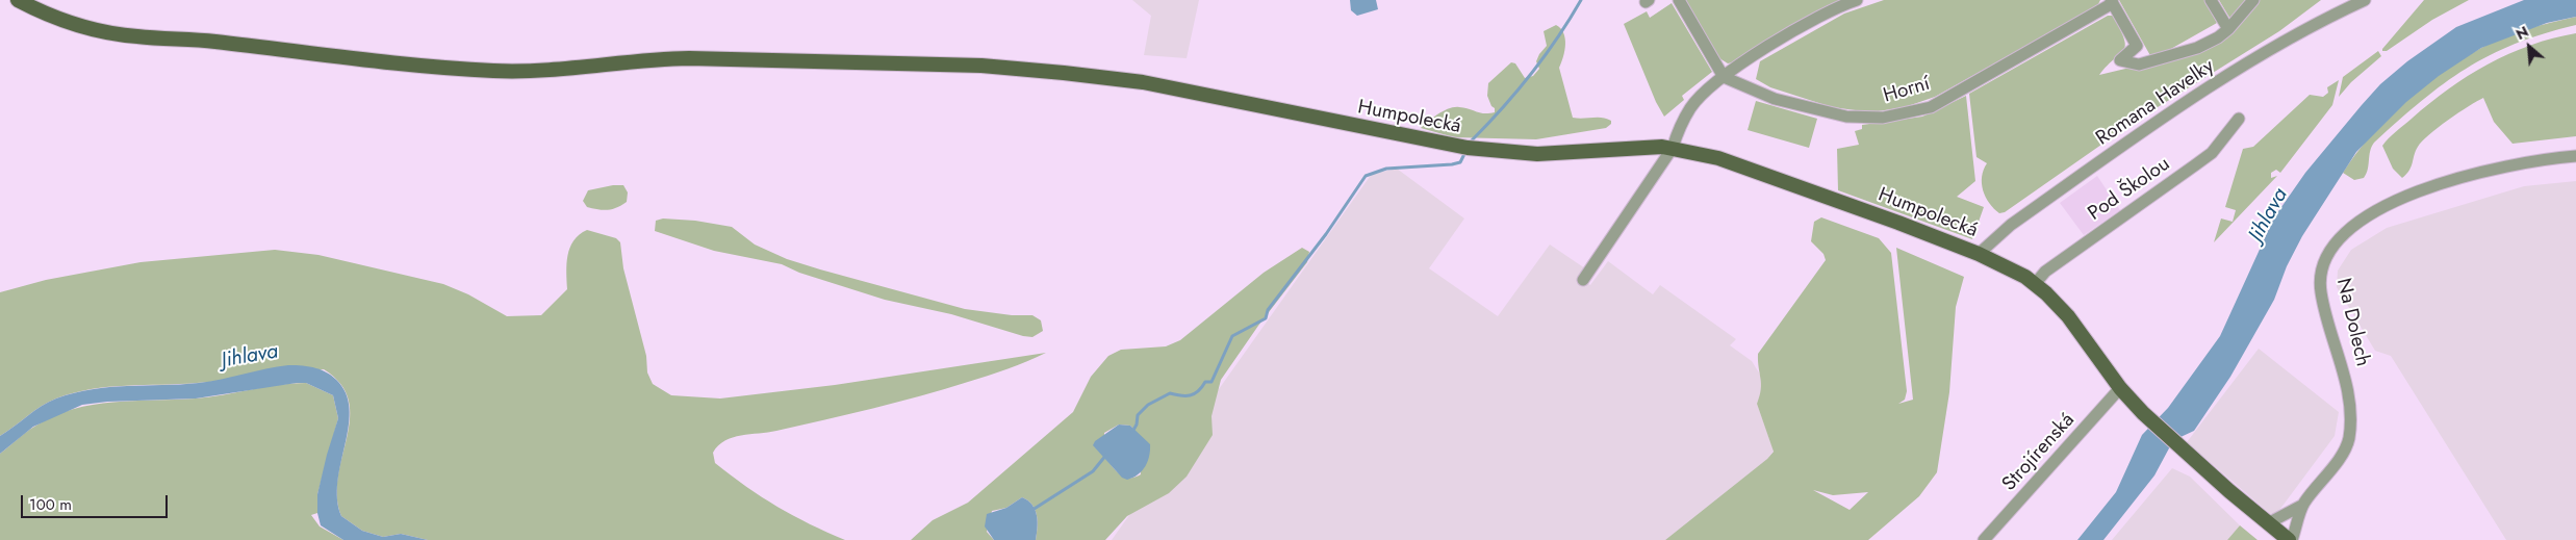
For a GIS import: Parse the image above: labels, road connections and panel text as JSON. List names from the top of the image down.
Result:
{
  "streets": {
    "main road": ["Humpolecká", "Na Dolech"],
    "street": [
      "Horní",
      "Romana Havelky",
      "Pod Školou",
      "Strojírenská"
    ]
  },
  "crossings": [
    ["Romana Havelky", "Humpolecká"],
    ["Humpolecká", "Pod Školou"],
    ["Humpolecká", "Na Dolech"],
    ["Humpolecká", "Strojírenská"],
    ["Na Dolech", "Strojírenská"]
  ],
  "water": ["Jihlava"],
  "scale_bar": "100 m",
  "north": "top left"
}
